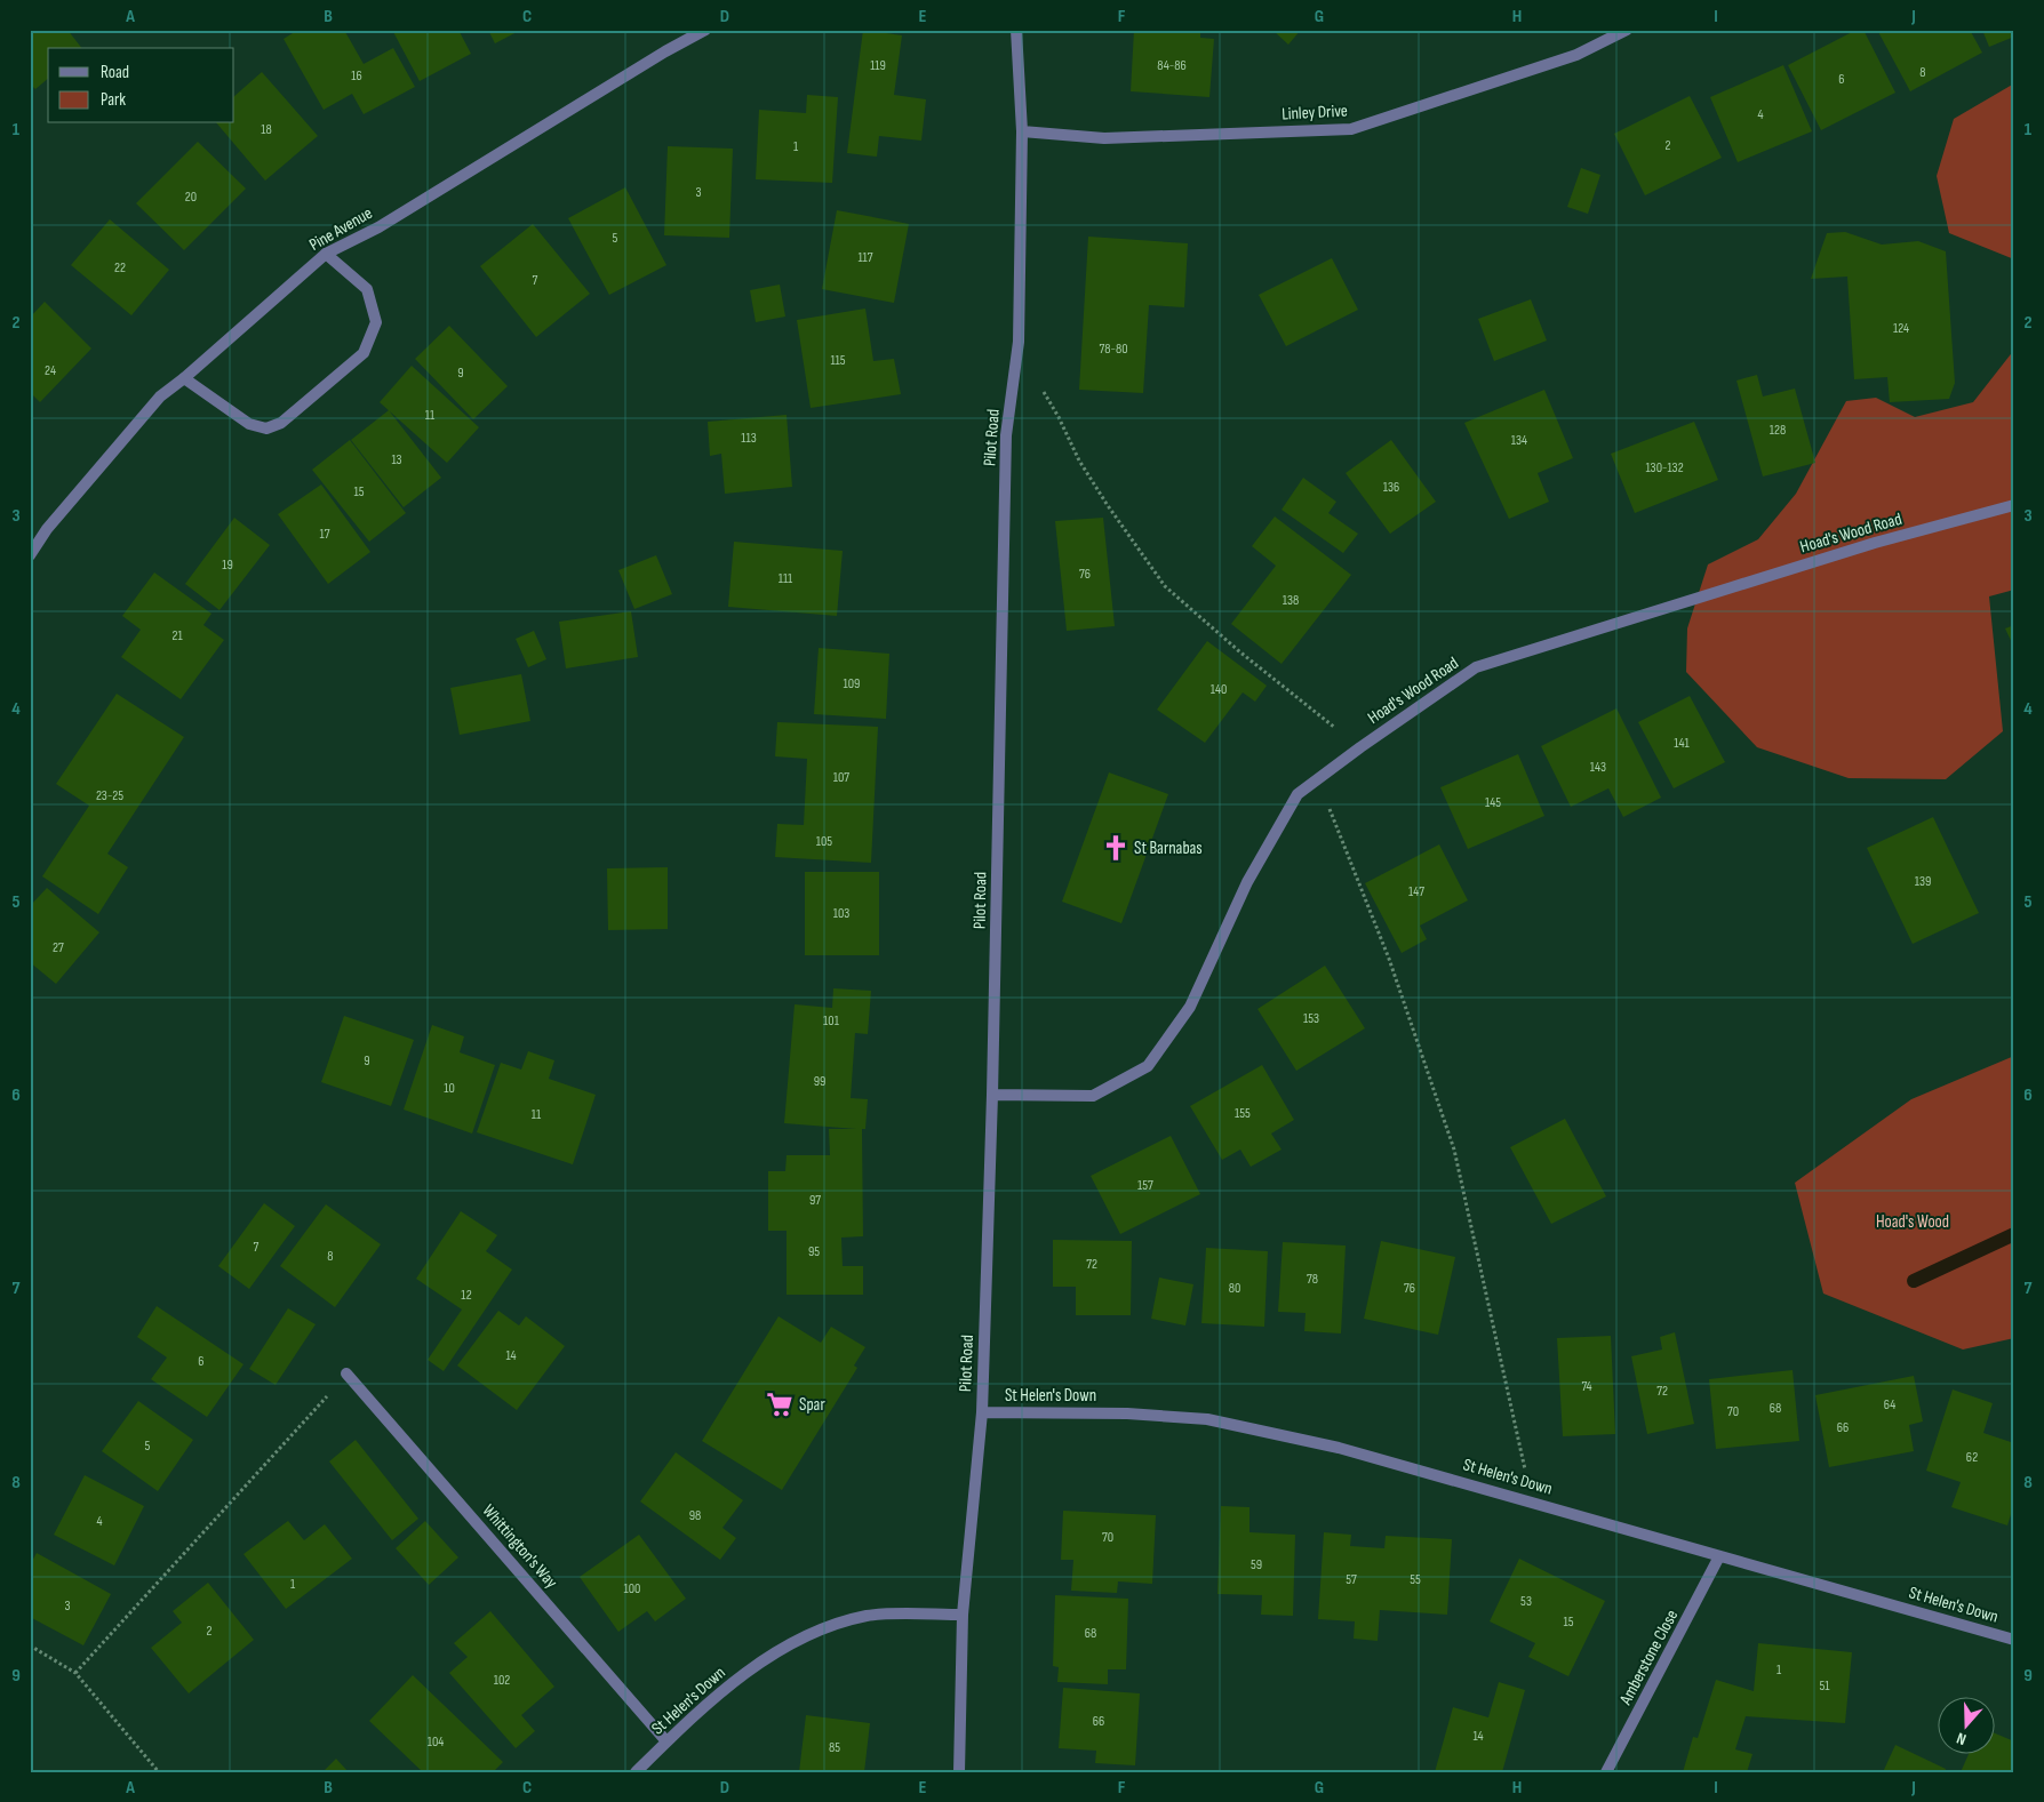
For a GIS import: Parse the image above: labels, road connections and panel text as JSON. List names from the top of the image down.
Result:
{
  "streets": {
    "street": [
      "Linley Drive",
      "Pine Avenue",
      "Pilot Road",
      "Hoad's Wood Road",
      "St Helen's Down",
      "Whittington's Way",
      "Amberstone Close"
    ]
  },
  "crossings": [
    ["Linley Drive", "Pilot Road"],
    ["Pilot Road", "Hoad's Wood Road"],
    ["Pilot Road", "St Helen's Down"],
    ["St Helen's Down", "Whittington's Way"],
    ["St Helen's Down", "Amberstone Close"]
  ],
  "parks": ["Hoad's Wood"],
  "places": {
    "church": ["St Barnabas"],
    "supermarket": ["Spar"]
  },
  "house_numbers": [
    "119",
    "84-86",
    "8",
    "16",
    "6",
    "4",
    "18",
    "2",
    "1",
    "3",
    "20",
    "5",
    "117",
    "22",
    "7",
    "124",
    "78-80",
    "115",
    "24",
    "9",
    "11",
    "128",
    "113",
    "134",
    "13",
    "130-132",
    "136",
    "15",
    "17",
    "19",
    "76",
    "111",
    "138",
    "21",
    "109",
    "140",
    "141",
    "143",
    "107",
    "23-25",
    "145",
    "105",
    "139",
    "147",
    "103",
    "27",
    "153",
    "101",
    "9",
    "99",
    "10",
    "155",
    "11",
    "157",
    "97",
    "7",
    "95",
    "8",
    "72",
    "78",
    "80",
    "76",
    "12",
    "14",
    "6",
    "74",
    "72",
    "64",
    "68",
    "70",
    "66",
    "5",
    "62",
    "98",
    "4",
    "70",
    "59",
    "57",
    "55",
    "1",
    "100",
    "53",
    "3",
    "15",
    "2",
    "68",
    "1",
    "102",
    "51",
    "66",
    "14",
    "104",
    "85"
  ],
  "legend": ["Road", "Park"],
  "north": "bottom",
  "grid": {
    "columns": [
      "A",
      "B",
      "C",
      "D",
      "E",
      "F",
      "G",
      "H",
      "I",
      "J"
    ],
    "rows": [
      "1",
      "2",
      "3",
      "4",
      "5",
      "6",
      "7",
      "8",
      "9"
    ]
  }
}
